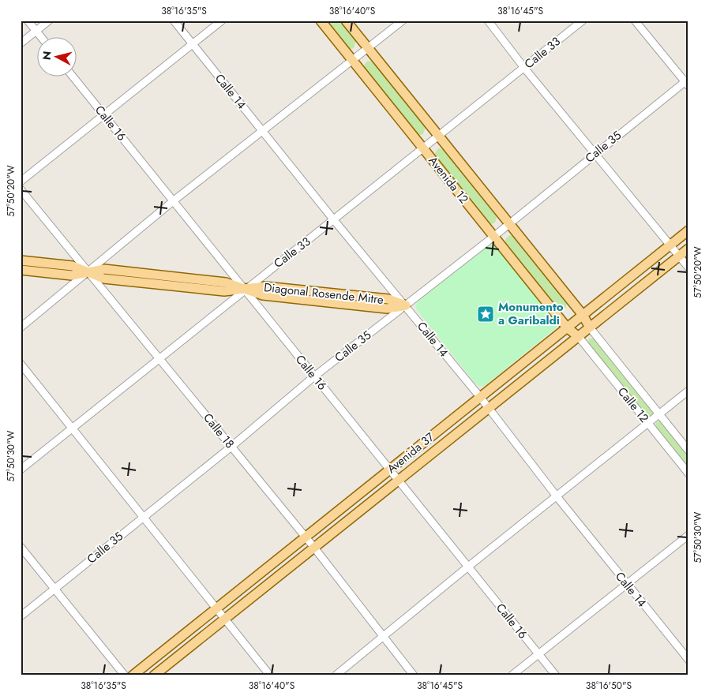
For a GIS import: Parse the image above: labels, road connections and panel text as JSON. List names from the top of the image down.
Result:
{
  "streets": {
    "main road": ["Avenida 12", "Diagonal Rosende Mitre", "Avenida 37"],
    "street": [
      "Calle 33",
      "Calle 14",
      "Calle 16",
      "Calle 35",
      "Calle 12",
      "Calle 18"
    ]
  },
  "crossings": [
    ["Calle 33", "Calle 14"],
    ["Calle 33", "Calle 16"],
    ["Calle 33", "Avenida 12"],
    ["Calle 33", "Diagonal Rosende Mitre"],
    ["Calle 33", "Calle 18"],
    ["Calle 14", "Calle 35"],
    ["Calle 14", "Diagonal Rosende Mitre"],
    ["Calle 14", "Avenida 37"],
    ["Calle 16", "Calle 35"],
    ["Calle 16", "Diagonal Rosende Mitre"],
    ["Calle 16", "Avenida 37"],
    ["Calle 35", "Avenida 12"],
    ["Calle 35", "Diagonal Rosende Mitre"],
    ["Calle 35", "Calle 18"],
    ["Avenida 12", "Calle 12"],
    ["Avenida 12", "Avenida 37"],
    ["Diagonal Rosende Mitre", "Calle 18"],
    ["Calle 12", "Avenida 37"],
    ["Calle 18", "Avenida 37"]
  ],
  "places": {
    "place": ["Monumento a Garibaldi"]
  },
  "north": "left",
  "coordinates": [
    "38°16'35\"S",
    "38°16'40\"S",
    "38°16'45\"S",
    "57°50'20\"W",
    "57°50'30\"W",
    "38°16'50\"S"
  ]
}
